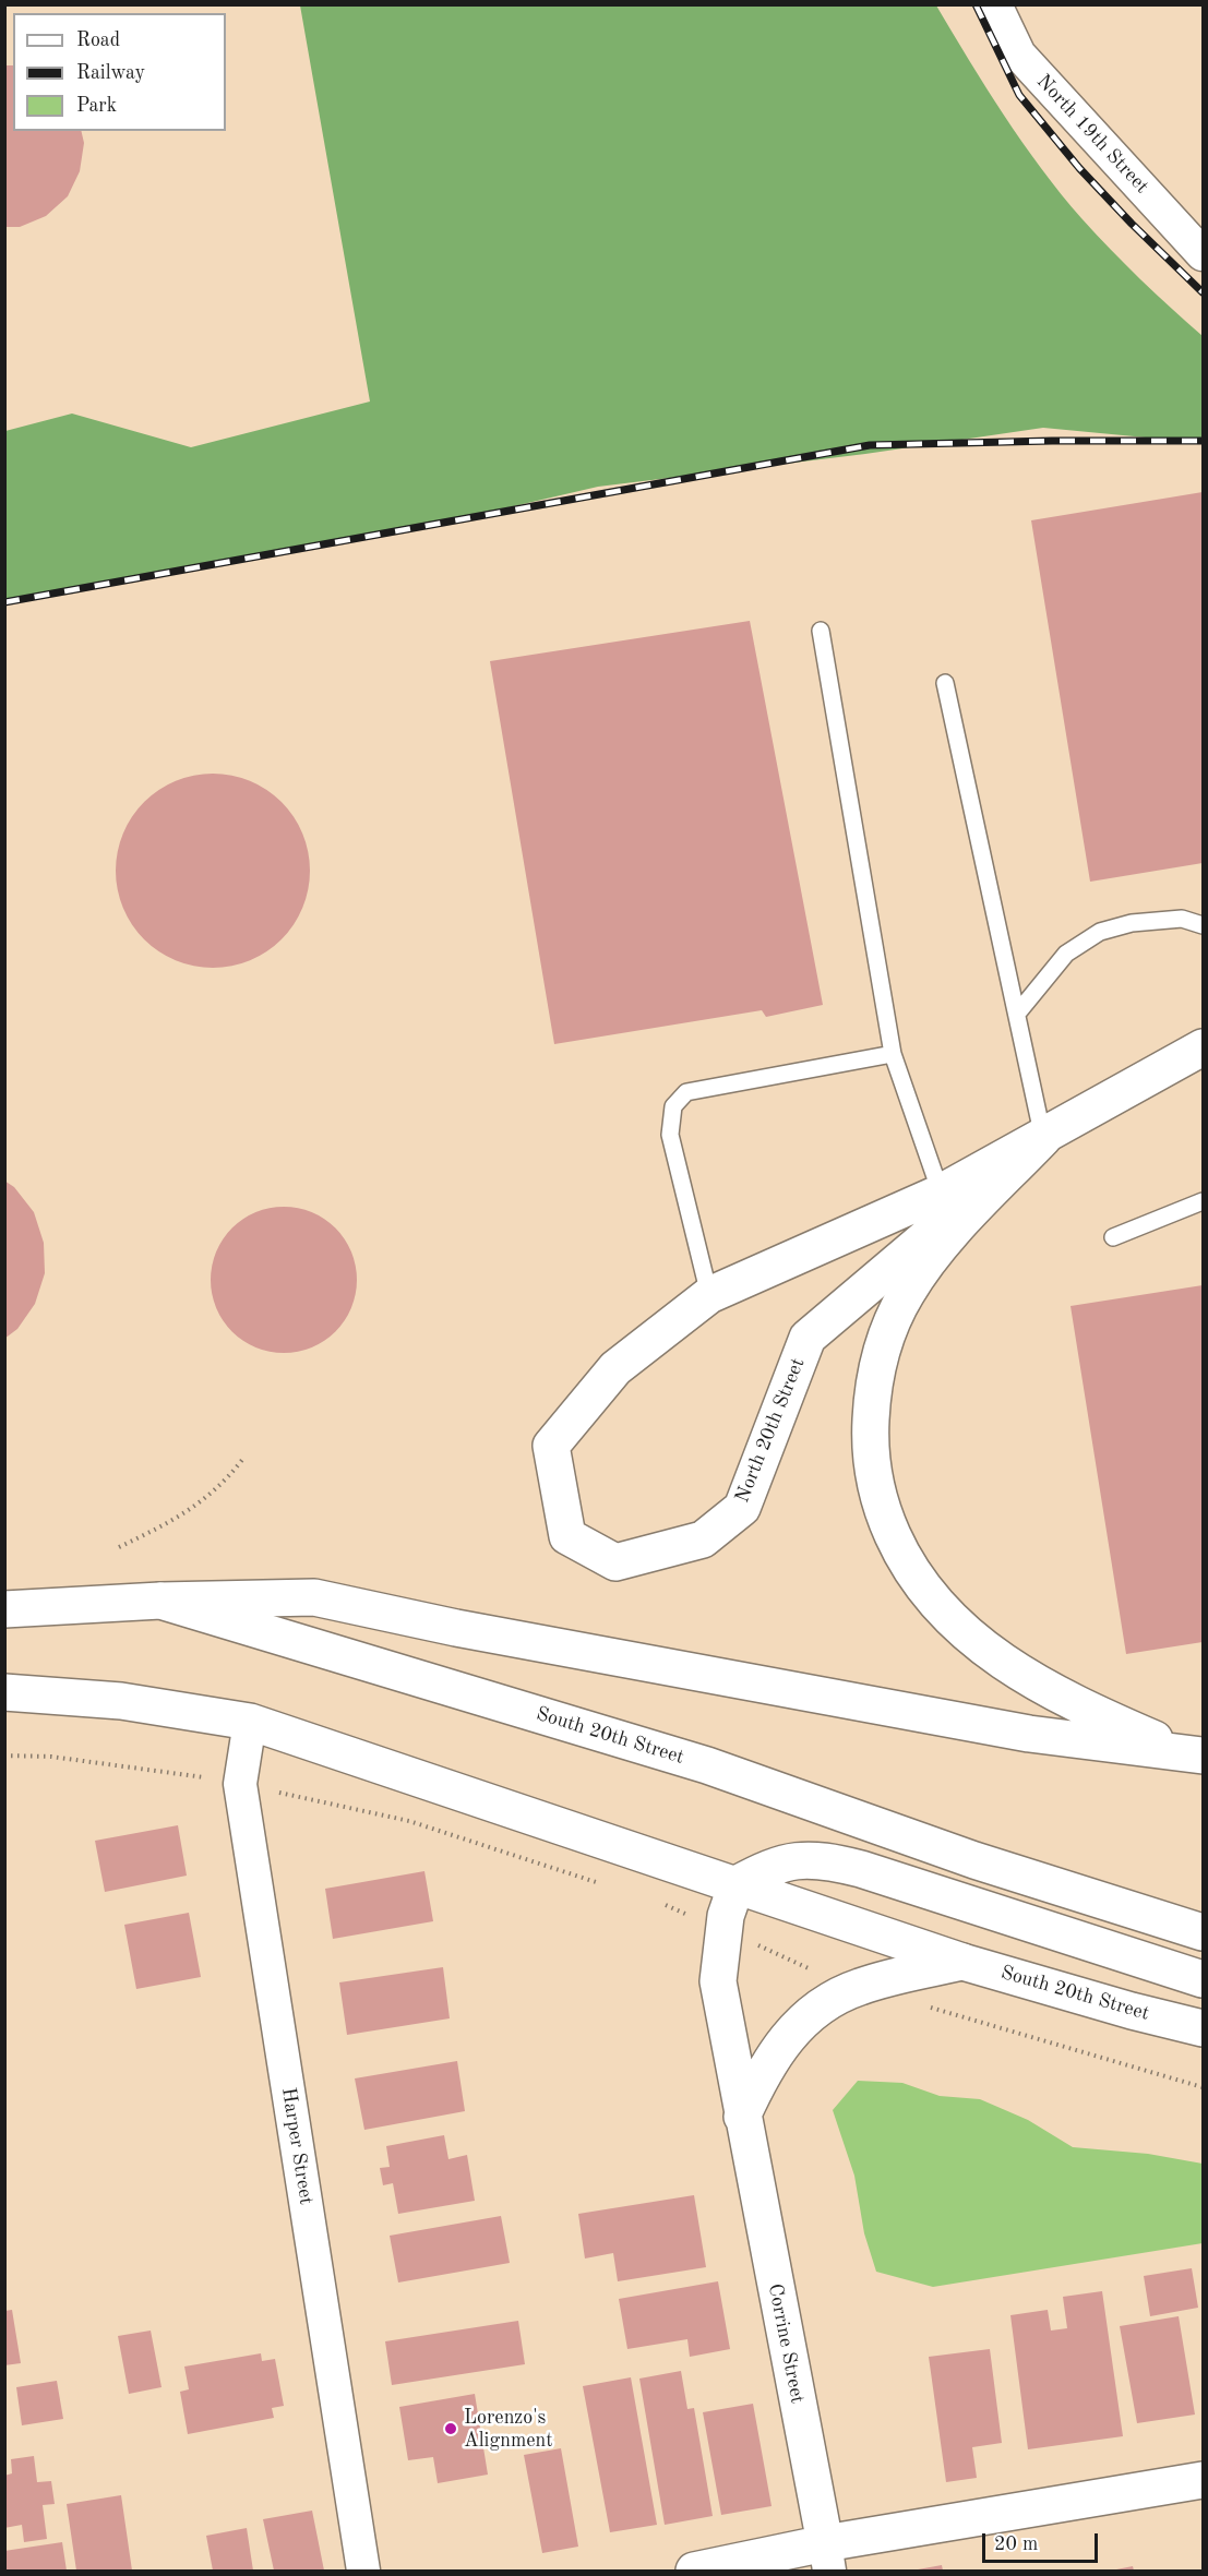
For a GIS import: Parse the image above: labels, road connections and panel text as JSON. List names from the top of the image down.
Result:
{
  "streets": {
    "main road": ["North 20th Street", "South 20th Street", "Corrine Street"],
    "street": ["North 19th Street", "Harper Street"]
  },
  "crossings": [
    ["South 20th Street", "Harper Street"],
    ["South 20th Street", "Corrine Street"]
  ],
  "places": ["Lorenzo's Alignment"],
  "legend": ["Road", "Railway", "Park"],
  "scale_bar": "20 m"
}
